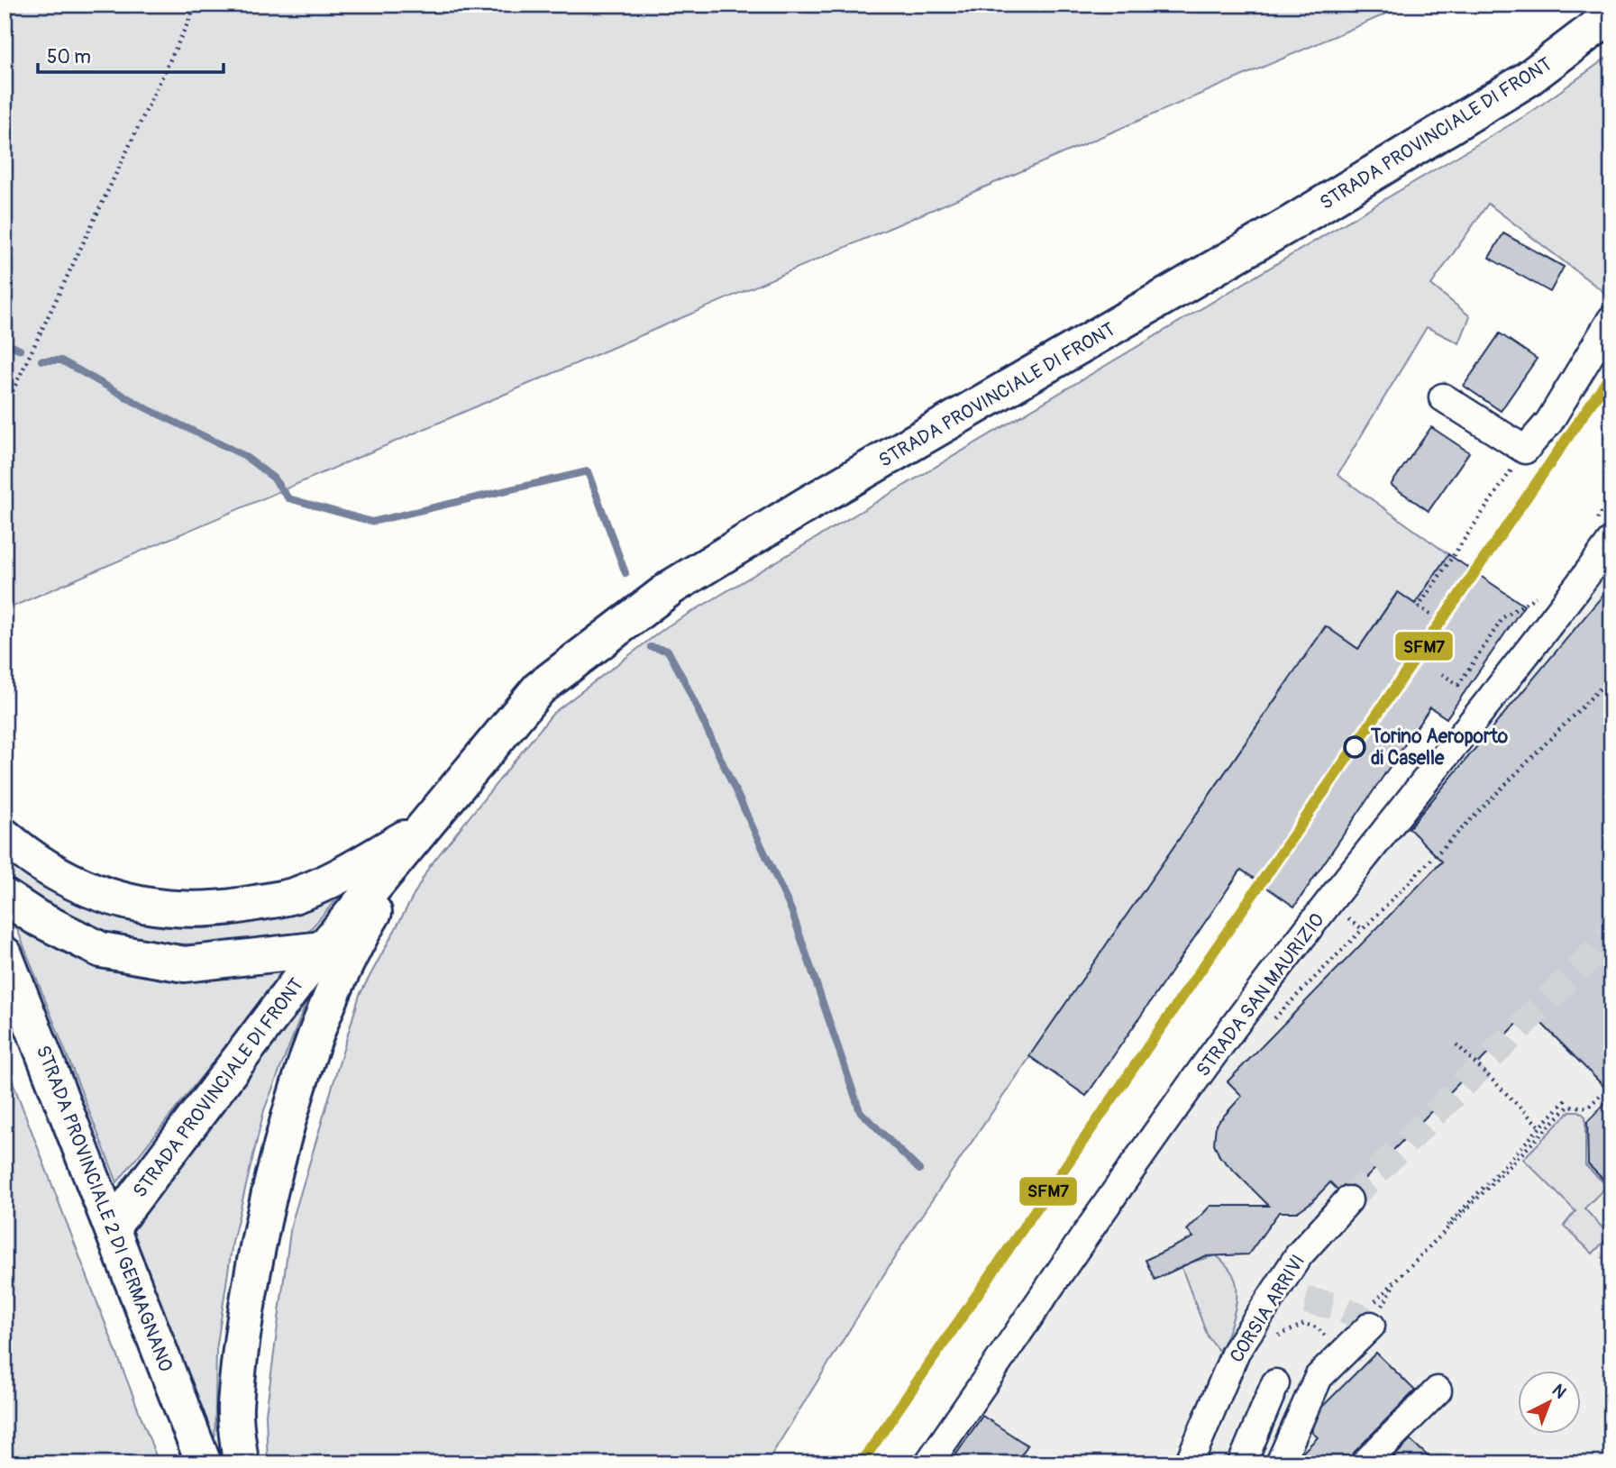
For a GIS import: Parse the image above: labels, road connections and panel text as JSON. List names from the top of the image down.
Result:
{
  "streets": {
    "main road": ["STRADA PROVINCIALE DI FRONT", "STRADA PROVINCIALE 2 DI GERMAGNANO"],
    "street": ["STRADA SAN MAURIZIO", "CORSIA ARRIVI"]
  },
  "crossings": [
    ["STRADA PROVINCIALE DI FRONT", "STRADA PROVINCIALE 2 DI GERMAGNANO"]
  ],
  "places": ["Torino Aeroporto di Caselle"],
  "lines": ["transit line SFM7"],
  "scale_bar": "50 m",
  "north": "top right"
}
